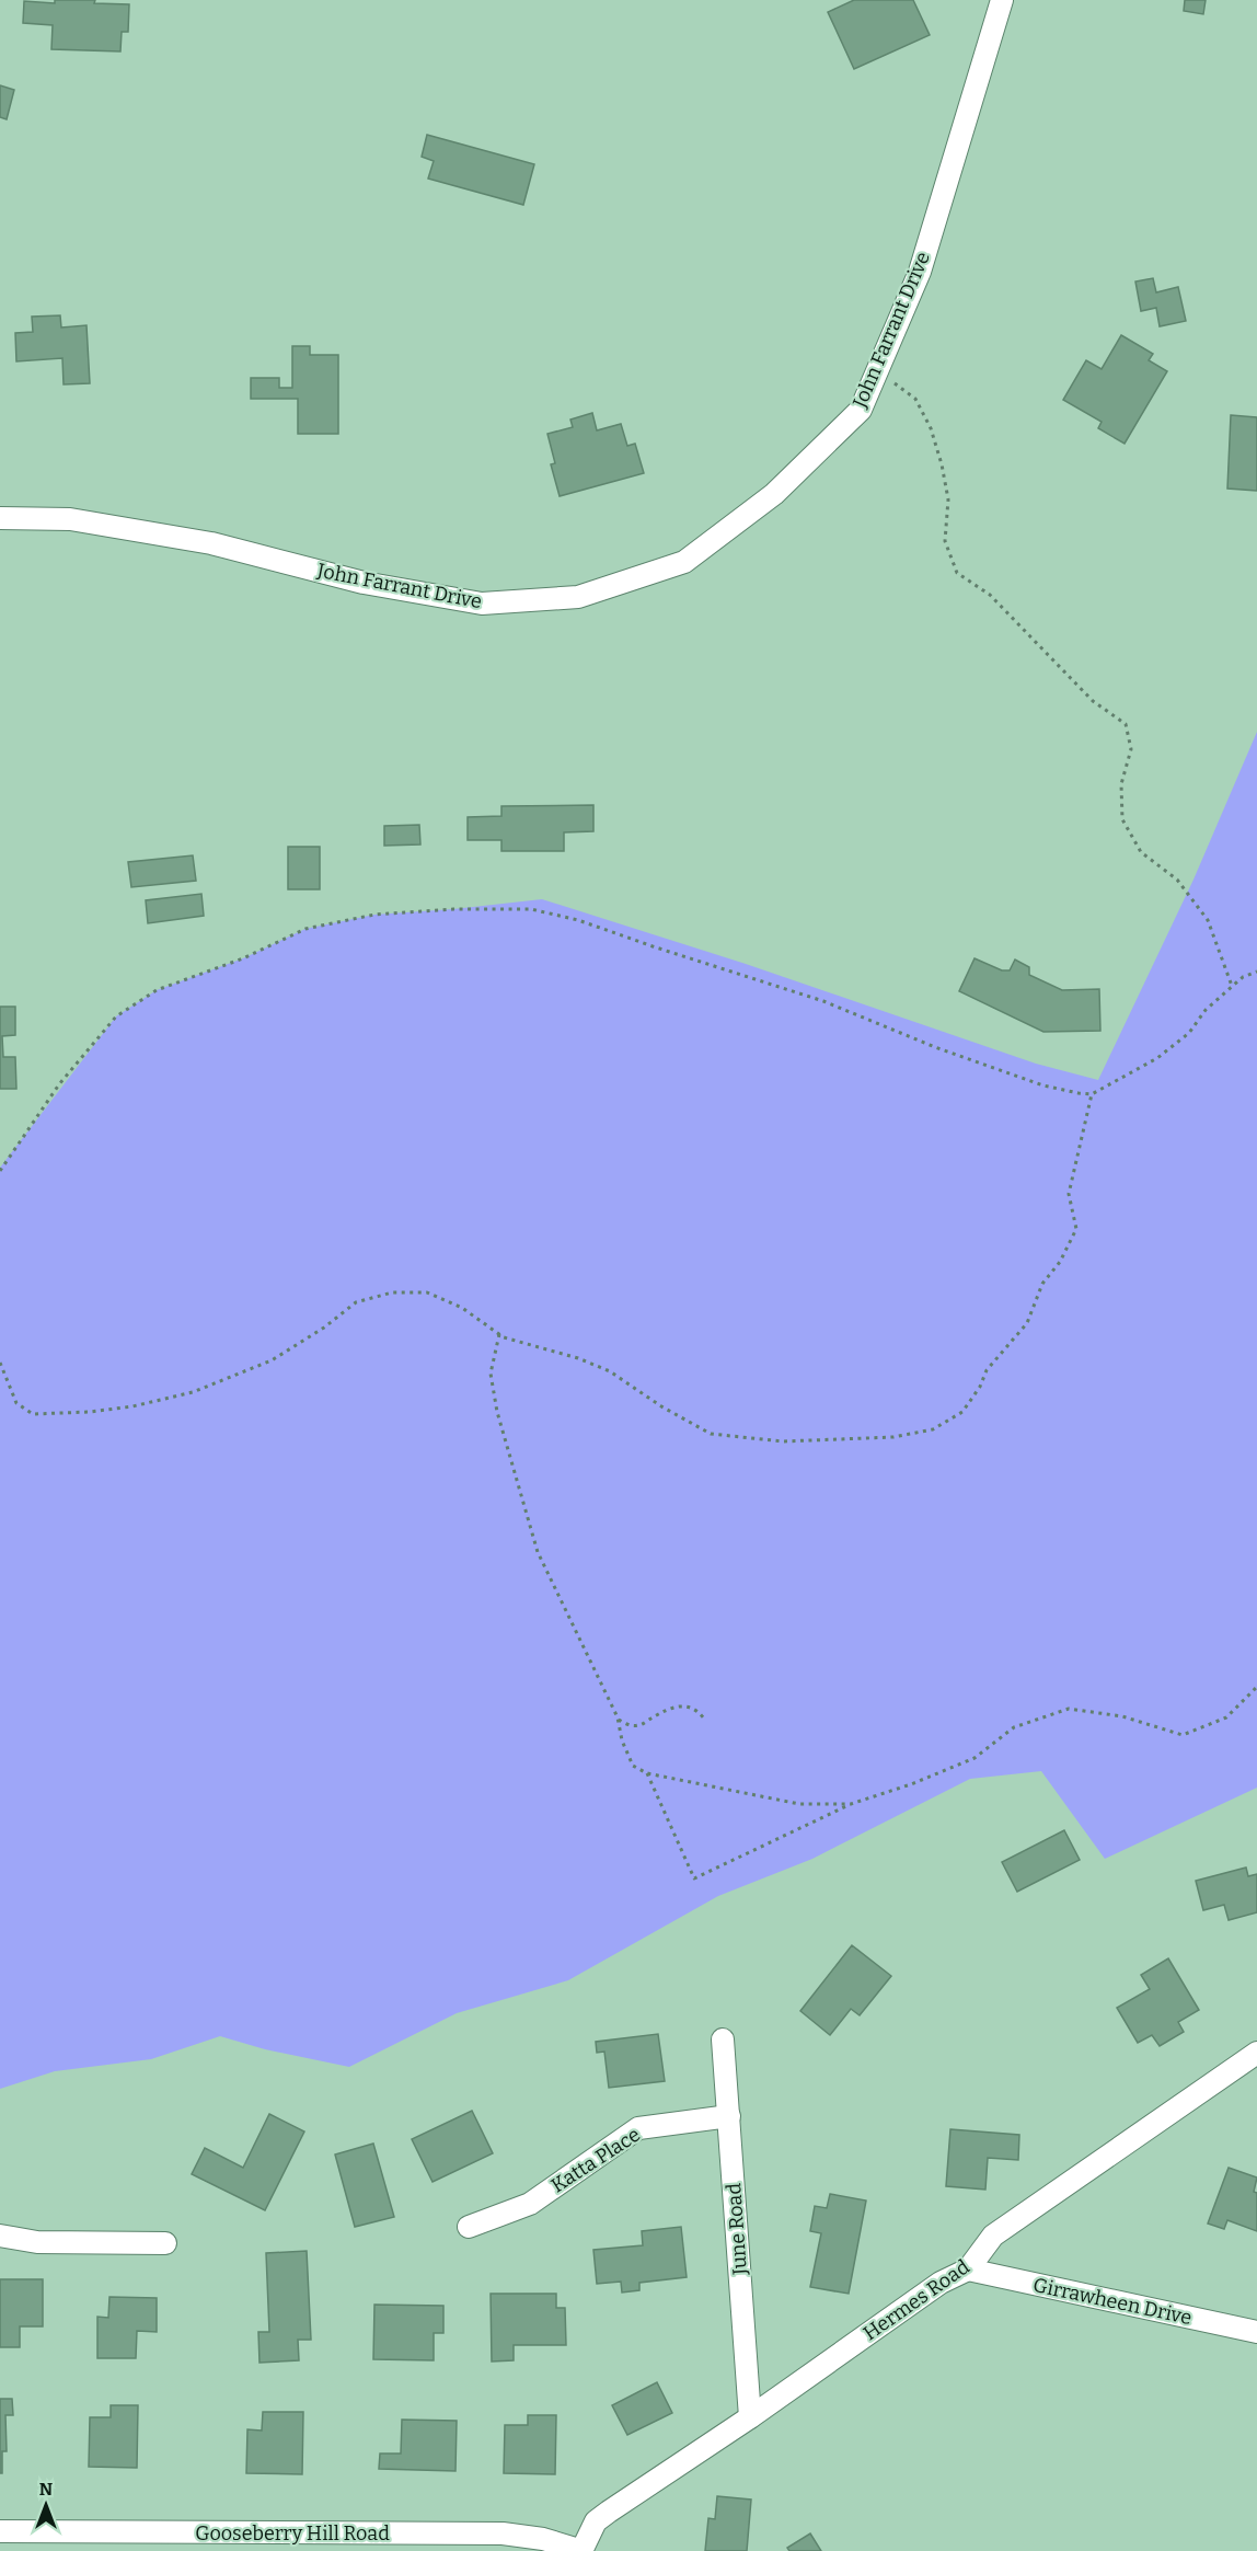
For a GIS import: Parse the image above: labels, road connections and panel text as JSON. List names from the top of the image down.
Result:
{
  "streets": {
    "street": [
      "John Farrant Drive",
      "Katta Place",
      "June Road",
      "Hermes Road",
      "Girrawheen Drive",
      "Gooseberry Hill Road"
    ]
  },
  "crossings": [
    ["Katta Place", "June Road"],
    ["June Road", "Hermes Road"],
    ["Hermes Road", "Girrawheen Drive"],
    ["Hermes Road", "Gooseberry Hill Road"]
  ],
  "north": "top"
}
